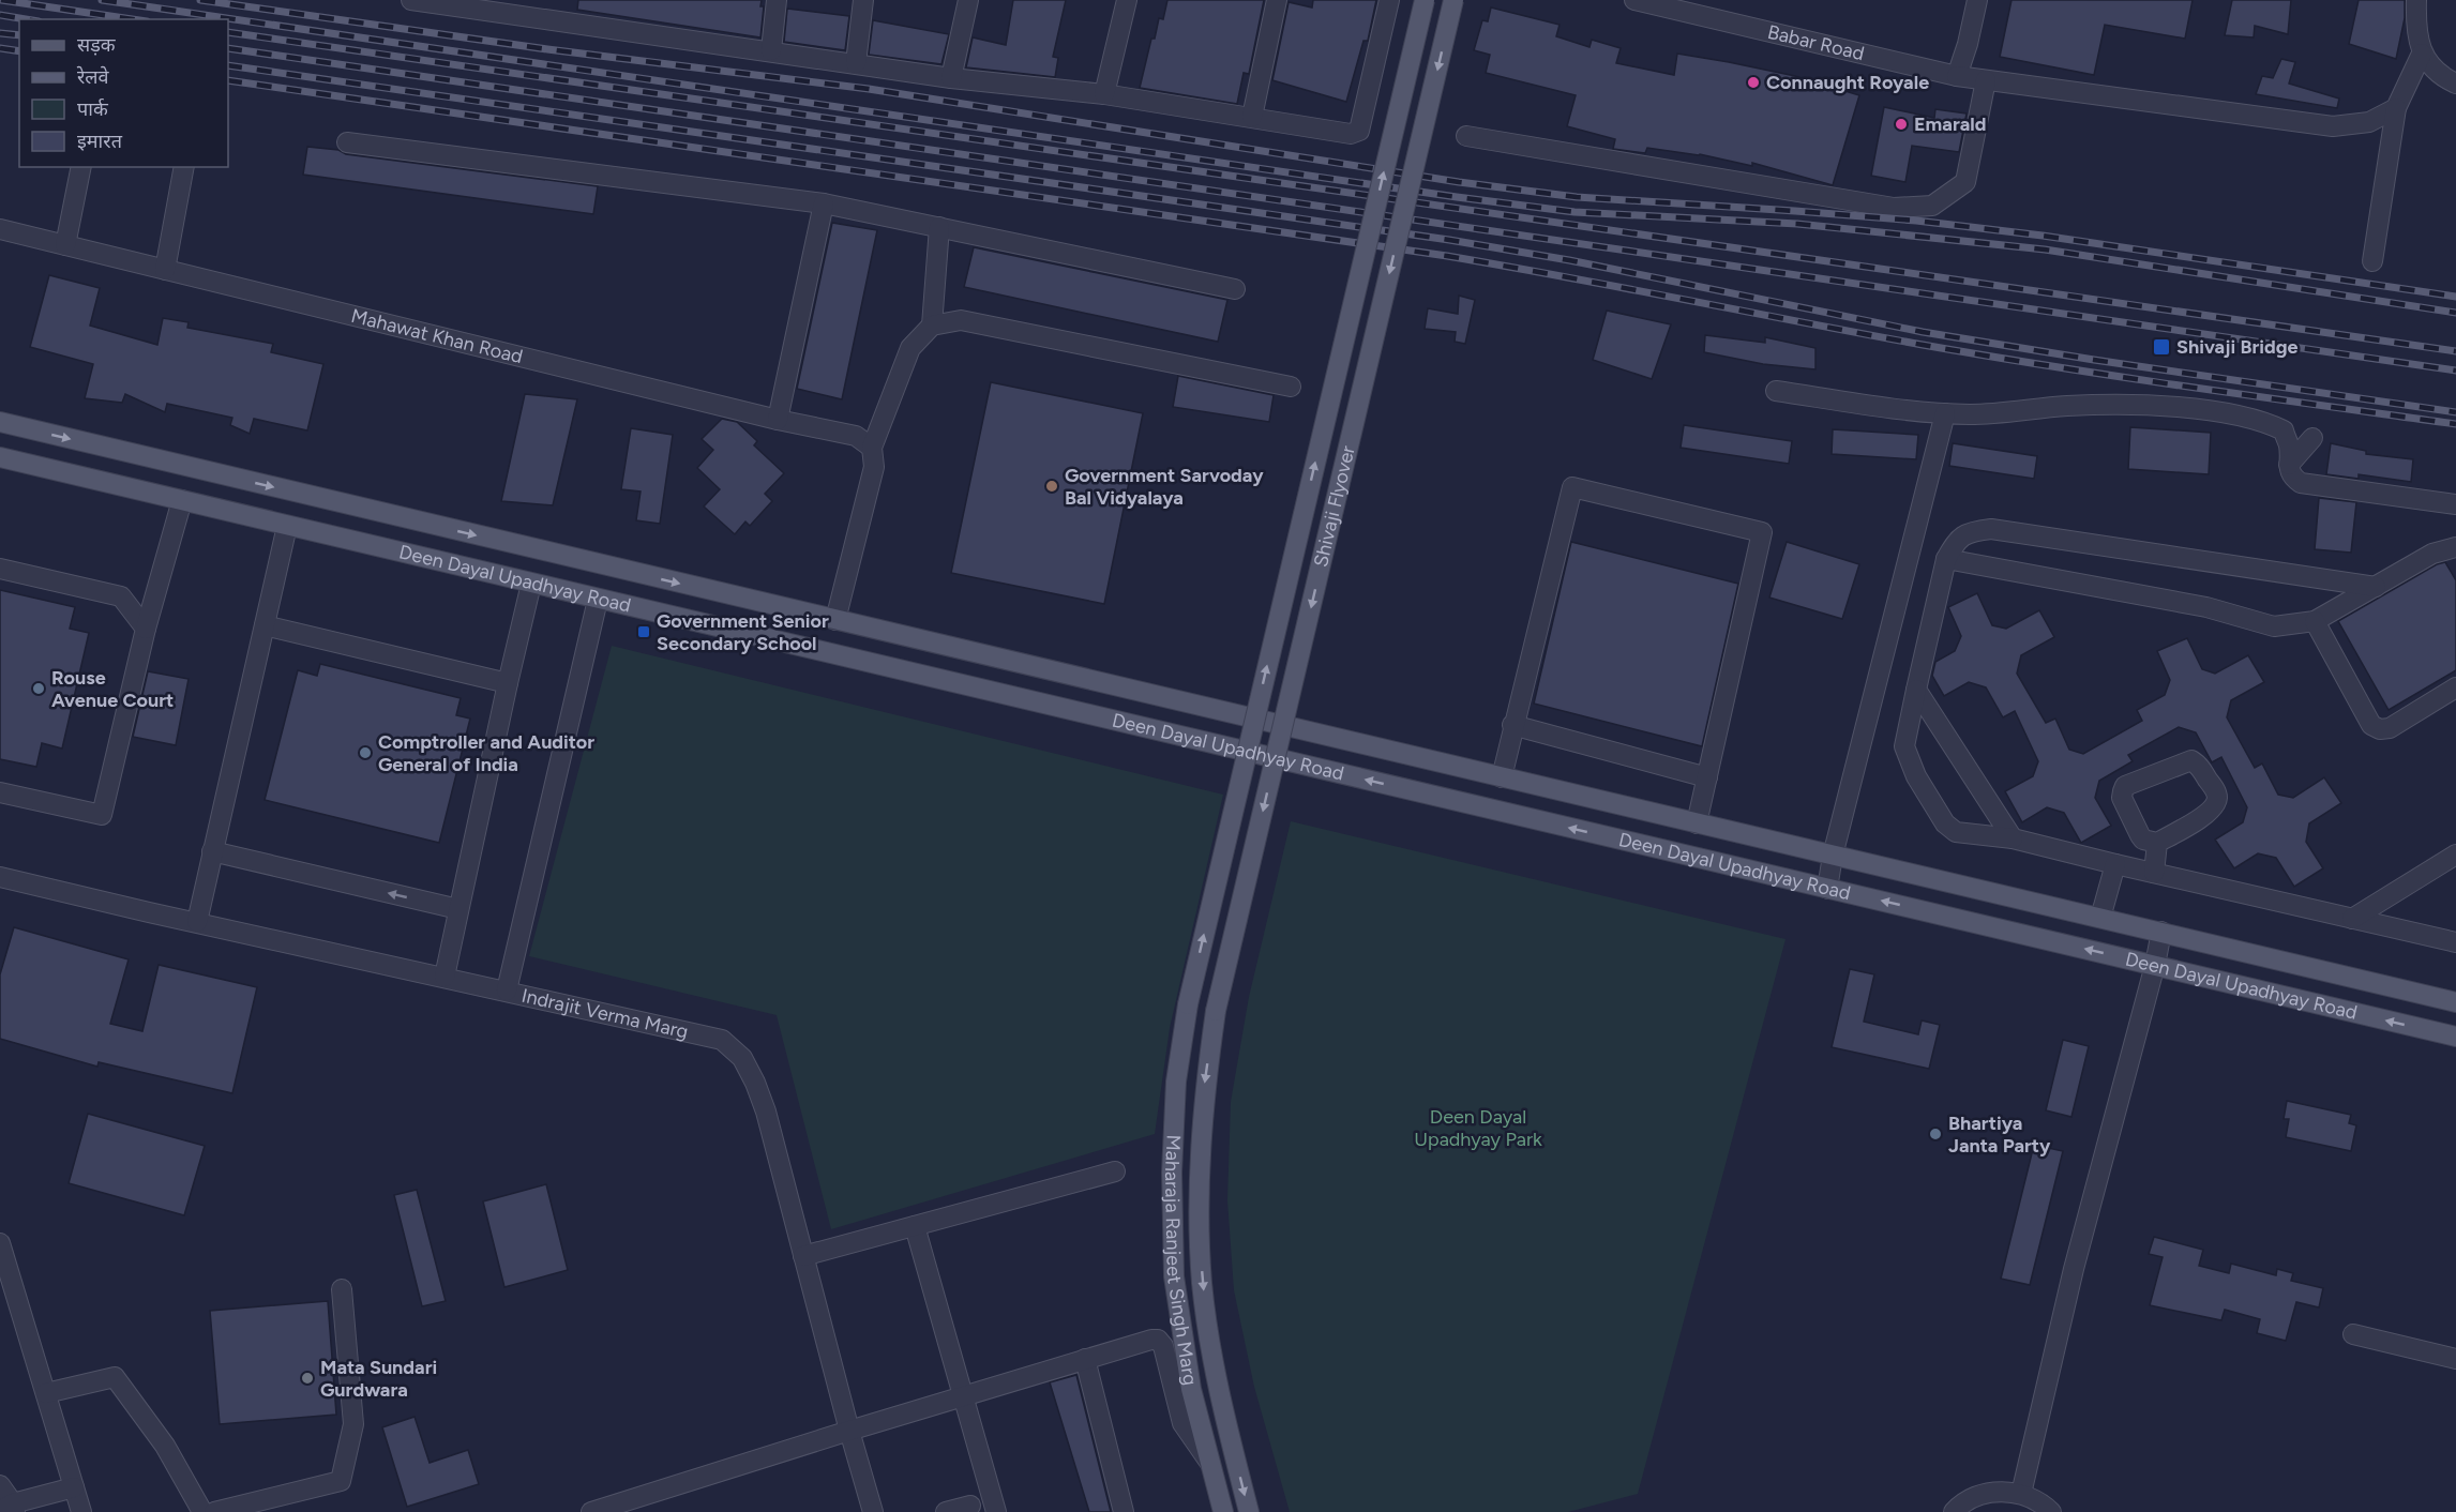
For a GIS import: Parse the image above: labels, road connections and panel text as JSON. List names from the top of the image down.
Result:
{
  "streets": {
    "main road": ["Shivaji Flyover", "Deen Dayal Upadhyay Road", "Maharaja Ranjeet Singh Marg"],
    "street": ["Babar Road", "Mahawat Khan Road", "Indrajit Verma Marg"]
  },
  "crossings": [
    ["Shivaji Flyover", "Maharaja Ranjeet Singh Marg"]
  ],
  "parks": ["Deen Dayal Upadhyay Park"],
  "places": {
    "other": [
      "Connaught Royale",
      "Emarald",
      "Government Sarvoday Bal Vidyalaya",
      "Rouse Avenue Court",
      "Comptroller and Auditor General of India",
      "Bhartiya Janta Party",
      "Mata Sundari Gurdwara"
    ],
    "transit": ["Shivaji Bridge", "Government Senior Secondary School"]
  },
  "legend": [
    "सड़क",
    "रेलवे",
    "पार्क",
    "इमारत"
  ]
}
